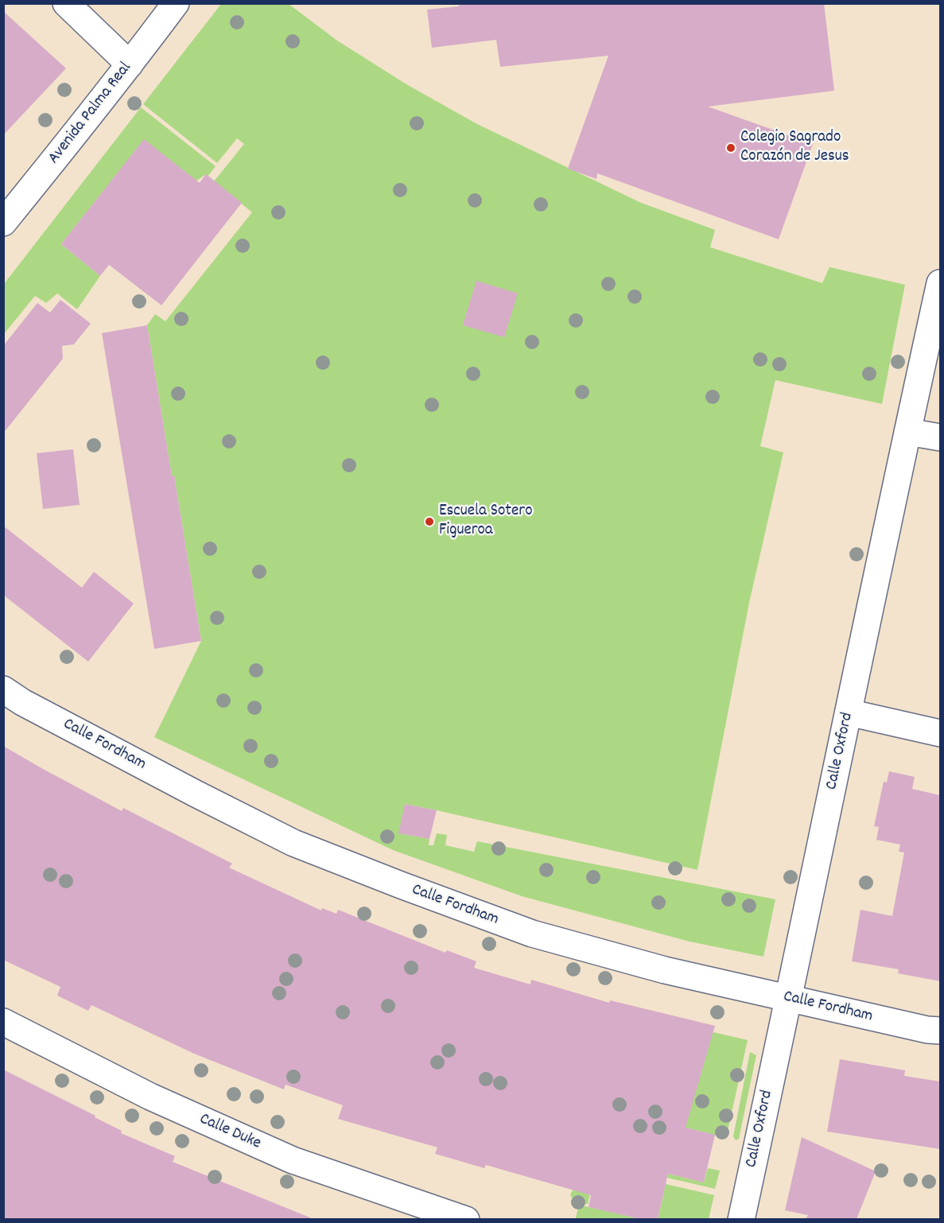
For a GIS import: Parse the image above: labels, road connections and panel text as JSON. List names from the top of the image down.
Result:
{
  "streets": {
    "street": [
      "Avenida Palma Real",
      "Calle Fordham",
      "Calle Oxford",
      "Calle Duke"
    ]
  },
  "crossings": [
    ["Calle Fordham", "Calle Oxford"]
  ],
  "places": ["Colegio Sagrado Corazón de Jesus", "Escuela Sotero Figueroa"]
}
